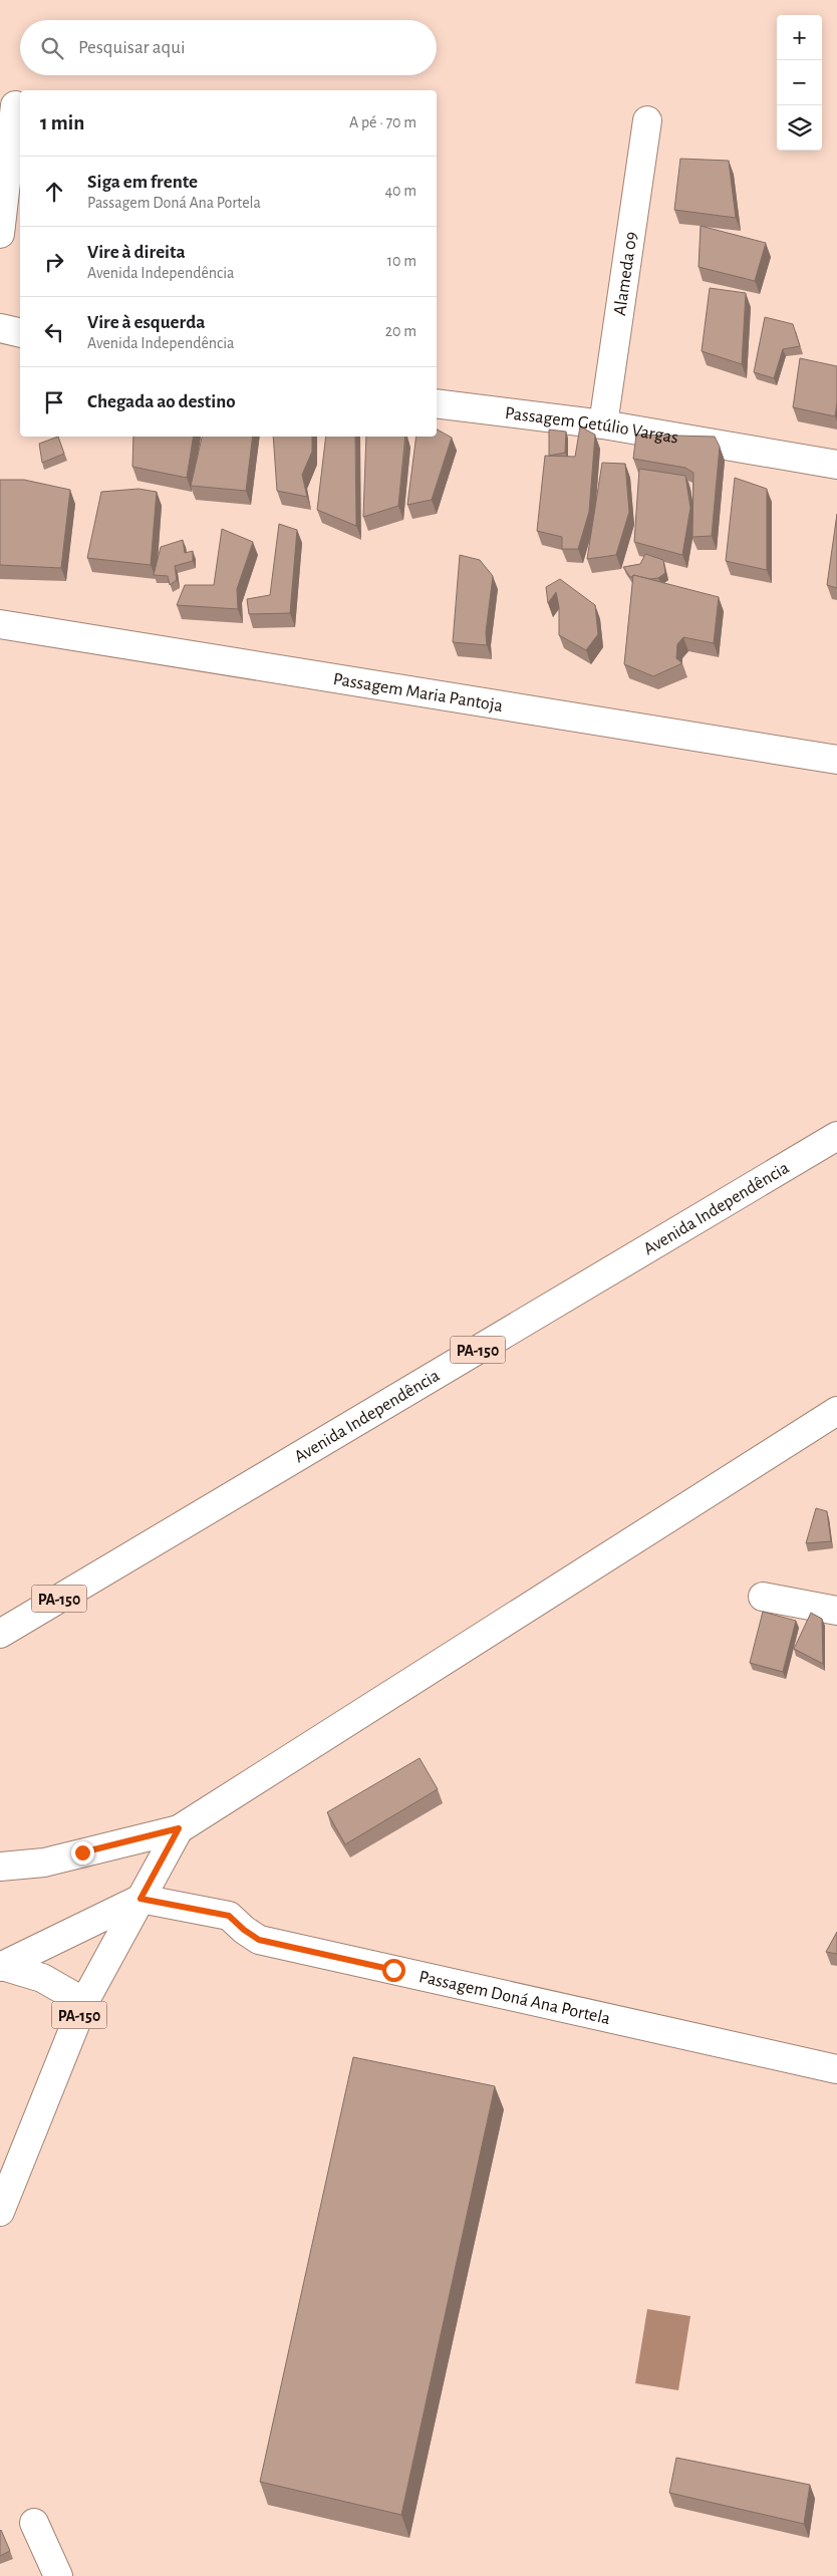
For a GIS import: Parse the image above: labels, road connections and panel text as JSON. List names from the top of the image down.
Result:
{
  "streets": {
    "street": [
      "Alameda 09",
      "Passagem Getúlio Vargas",
      "Passagem Maria Pantoja",
      "Avenida Independência",
      "PA-150",
      "Passagem Doná Ana Portela"
    ]
  },
  "crossings": [
    ["Alameda 09", "Passagem Getúlio Vargas"],
    ["PA-150", "Passagem Doná Ana Portela"]
  ],
  "page": {
    "map_buttons": ["+", "−"],
    "search": "Pesquisar aqui",
    "heading": ["1 min", "A pé · 70 m"],
    "list": [
      ["Siga em frente", "Passagem Doná Ana Portela", "40 m"],
      ["Vire à direita", "Avenida Independência", "10 m"],
      ["Vire à esquerda", "Avenida Independência", "20 m"],
      "Chegada ao destino"
    ]
  }
}
